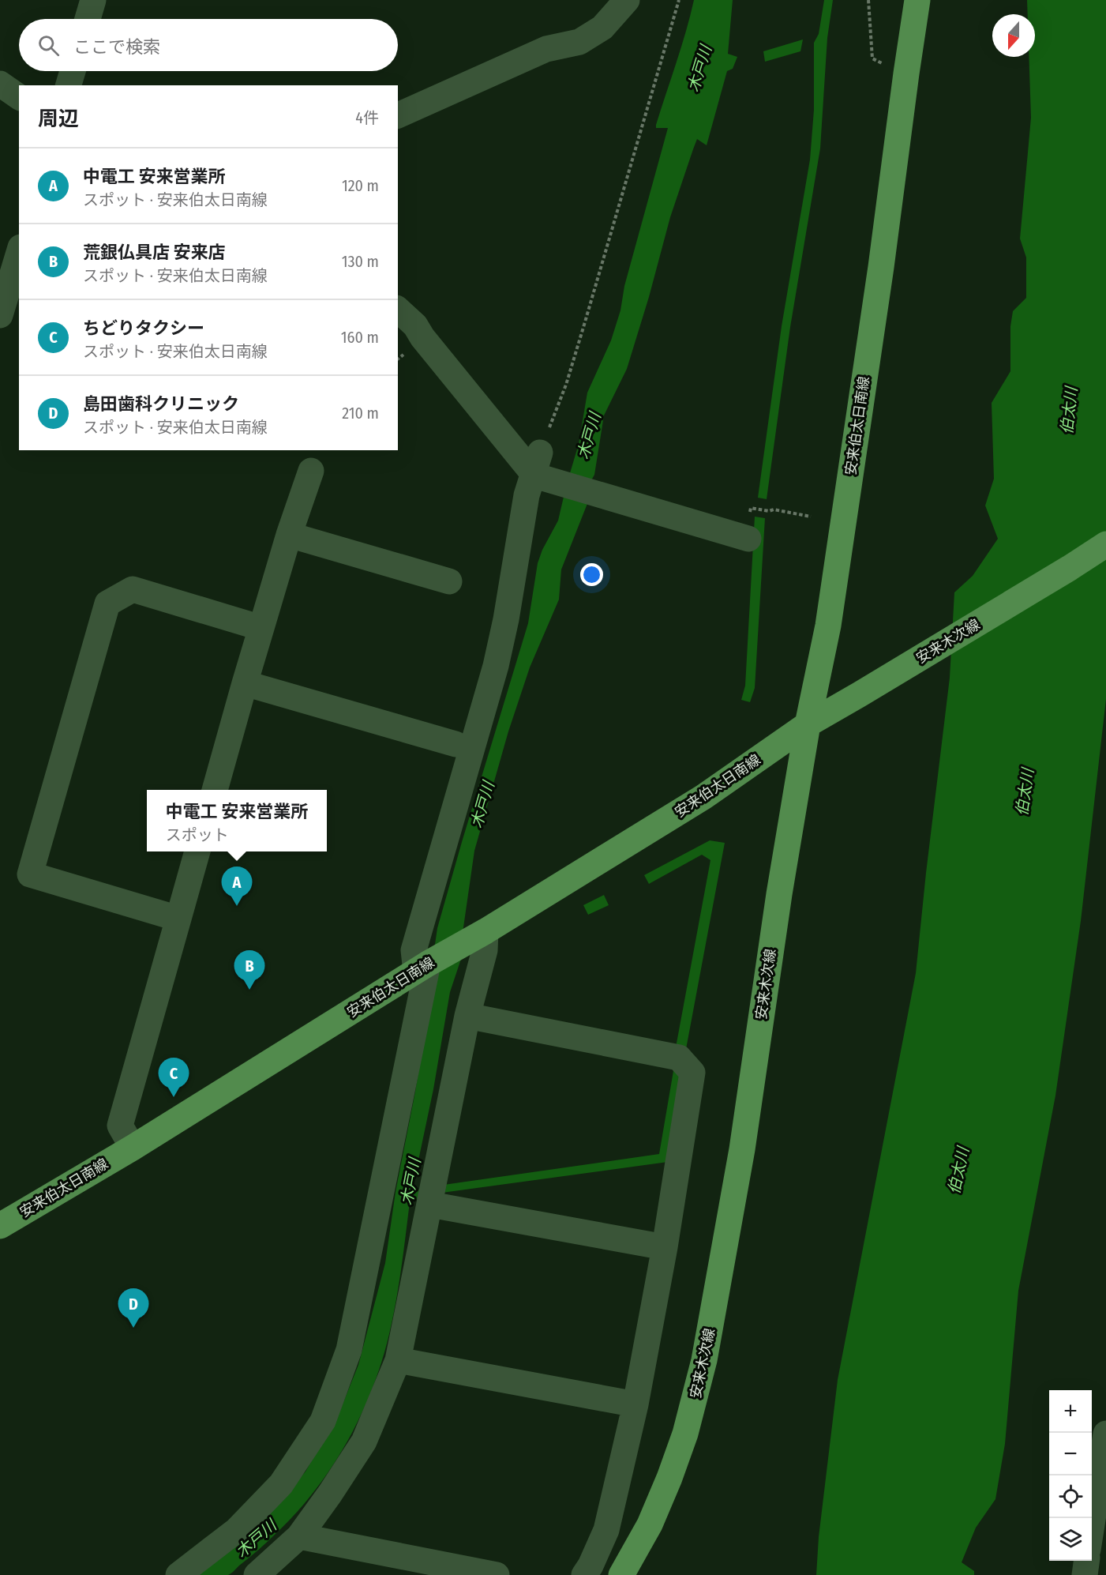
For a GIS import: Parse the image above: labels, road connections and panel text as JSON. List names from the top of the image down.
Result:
{
  "streets": {
    "main road": ["安来伯太日南線", "安来木次線"]
  },
  "crossings": [
    ["安来伯太日南線", "安来木次線"]
  ],
  "water": ["木戸川", "伯太川"],
  "north": "bottom",
  "page": {
    "search": "ここで検索",
    "heading": ["周辺", "4件"],
    "list": [
      {
        "mark": "A",
        "name": "中電工 安来営業所",
        "note": "スポット · 安来伯太日南線",
        "value": "120 m"
      },
      {
        "mark": "B",
        "name": "荒銀仏具店 安来店",
        "note": "スポット · 安来伯太日南線",
        "value": "130 m"
      },
      {
        "mark": "C",
        "name": "ちどりタクシー",
        "note": "スポット · 安来伯太日南線",
        "value": "160 m"
      },
      {
        "mark": "D",
        "name": "島田歯科クリニック",
        "note": "スポット · 安来伯太日南線",
        "value": "210 m"
      }
    ],
    "popup": ["中電工 安来営業所", "スポット"],
    "pins": [
      "A",
      "B",
      "C",
      "D"
    ],
    "map_buttons": ["+", "−"]
  }
}
